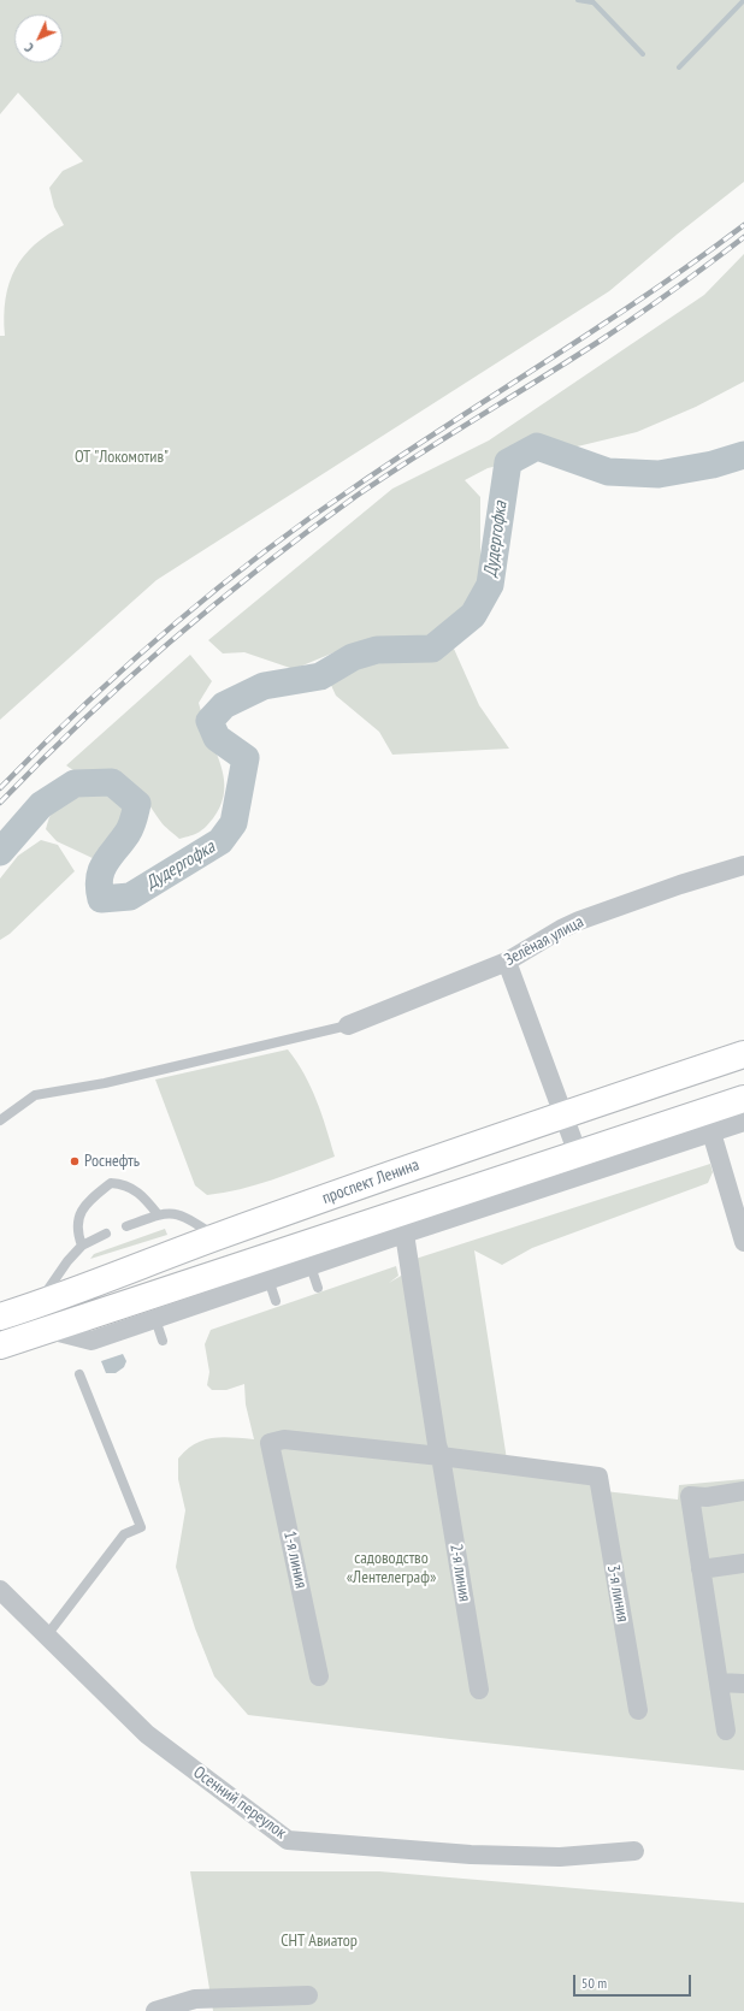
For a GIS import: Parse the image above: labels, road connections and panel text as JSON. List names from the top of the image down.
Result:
{
  "streets": {
    "highway": ["проспект Ленина"],
    "street": [
      "Зелёная улица",
      "1-я линия",
      "2-я линия",
      "3-я линия",
      "Осенний переулок"
    ]
  },
  "crossings": [
    ["1-я линия", "2-я линия"],
    ["1-я линия", "3-я линия"],
    ["2-я линия", "3-я линия"]
  ],
  "water": ["Дудергофка"],
  "parks": ["ОТ \"Локомотив\"", "садоводство «Лентелеграф»", "СНТ Авиатор"],
  "places": ["Роснефть"],
  "scale_bar": "50 m",
  "north": "bottom left"
}
